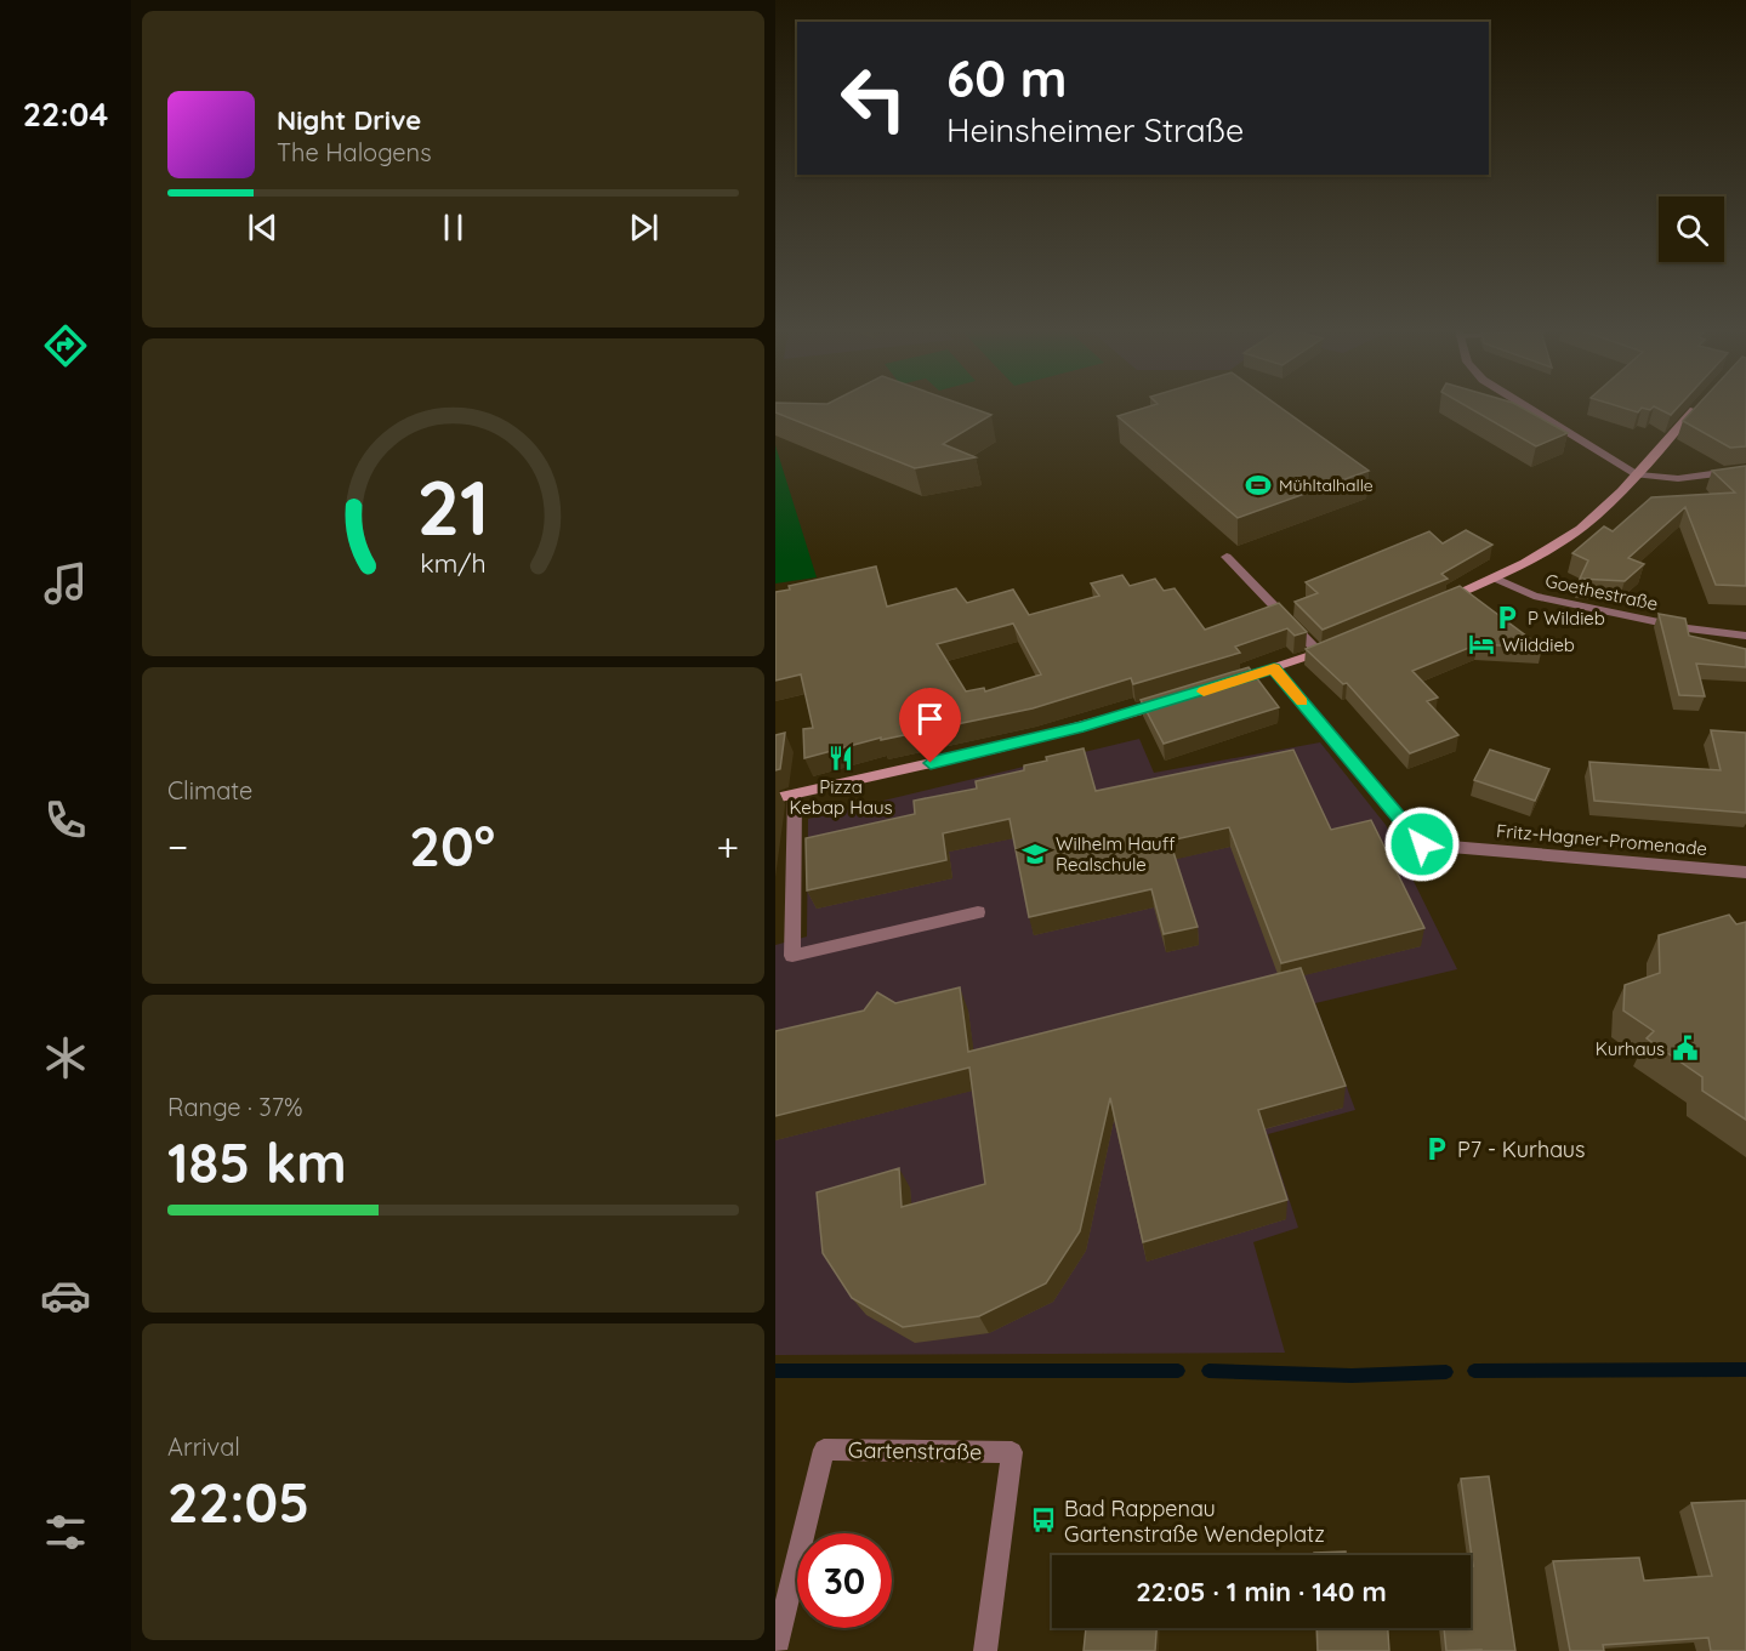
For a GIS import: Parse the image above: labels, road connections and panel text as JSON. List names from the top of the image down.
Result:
{
  "streets": {
    "street": ["Goethestraße", "Fritz-Hagner-Promenade", "Gartenstraße"]
  },
  "places": {
    "sports": ["Mühltalhalle"],
    "parking": ["P Wildieb", "P7 - Kurhaus"],
    "hotel": ["Wilddieb"],
    "restaurant": ["Pizza Kebap Haus"],
    "school or university": ["Wilhelm Hauff Realschule"],
    "public building": ["Kurhaus"],
    "bus stop": ["Bad Rappenau Gartenstraße Wendeplatz"]
  },
  "page": {
    "tabs": "22:04",
    "turn": ["60 m", "Heinsheimer Straße"],
    "song": ["Night Drive", "The Halogens"],
    "tile": [
      "Climate",
      ["Range · 37%", "185 km"],
      ["Arrival", "22:05"]
    ],
    "heat": ["−", "20°", "+"],
    "limit": "30",
    "trip": "22:05 · 1 min · 140 m",
    "gauge": ["21", "km/h"]
  }
}
